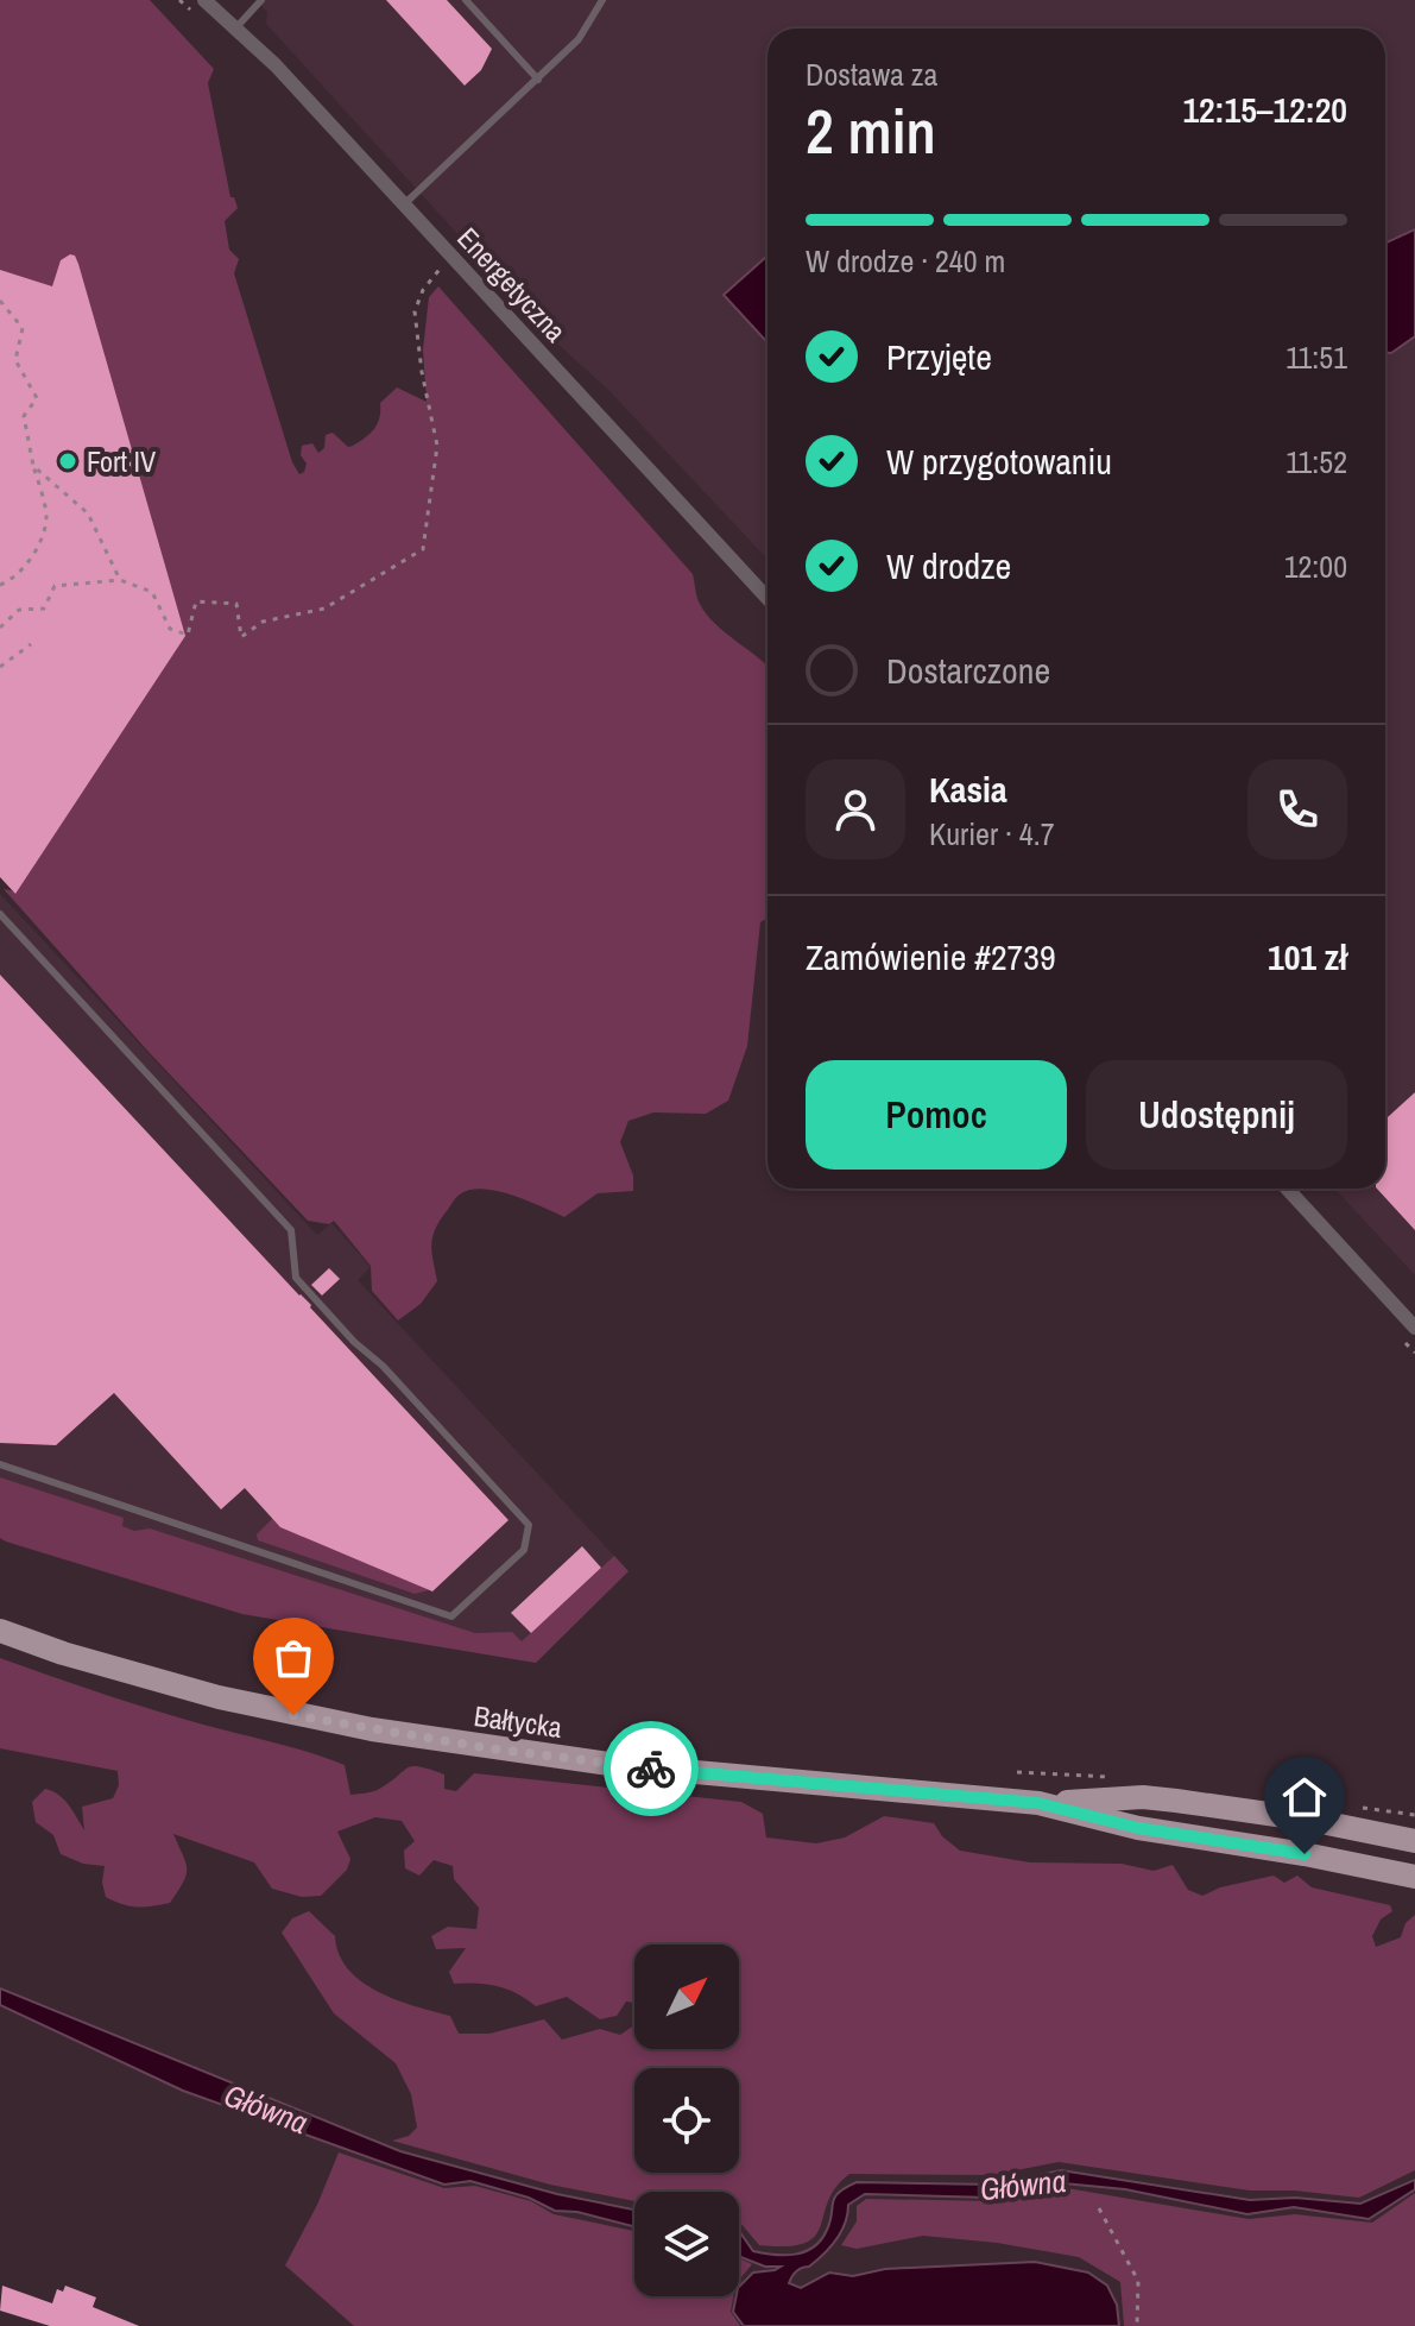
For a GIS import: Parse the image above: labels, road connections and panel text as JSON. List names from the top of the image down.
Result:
{
  "streets": {
    "main road": ["Bałtycka"],
    "street": ["Energetyczna"]
  },
  "water": ["Główna"],
  "places": ["Fort IV"],
  "north": "top right",
  "page": {
    "heading": ["2 min", "Dostawa za", "12:15–12:20"],
    "panel": [
      "Kasia",
      "Kurier · 4.7",
      "Zamówienie #2739",
      "101 zł"
    ],
    "bar": "W drodze · 240 m",
    "list": [
      ["Przyjęte", "11:51"],
      ["W przygotowaniu", "11:52"],
      ["W drodze", "12:00"],
      "Dostarczone"
    ],
    "buttons": ["Pomoc", "Udostępnij"]
  }
}
